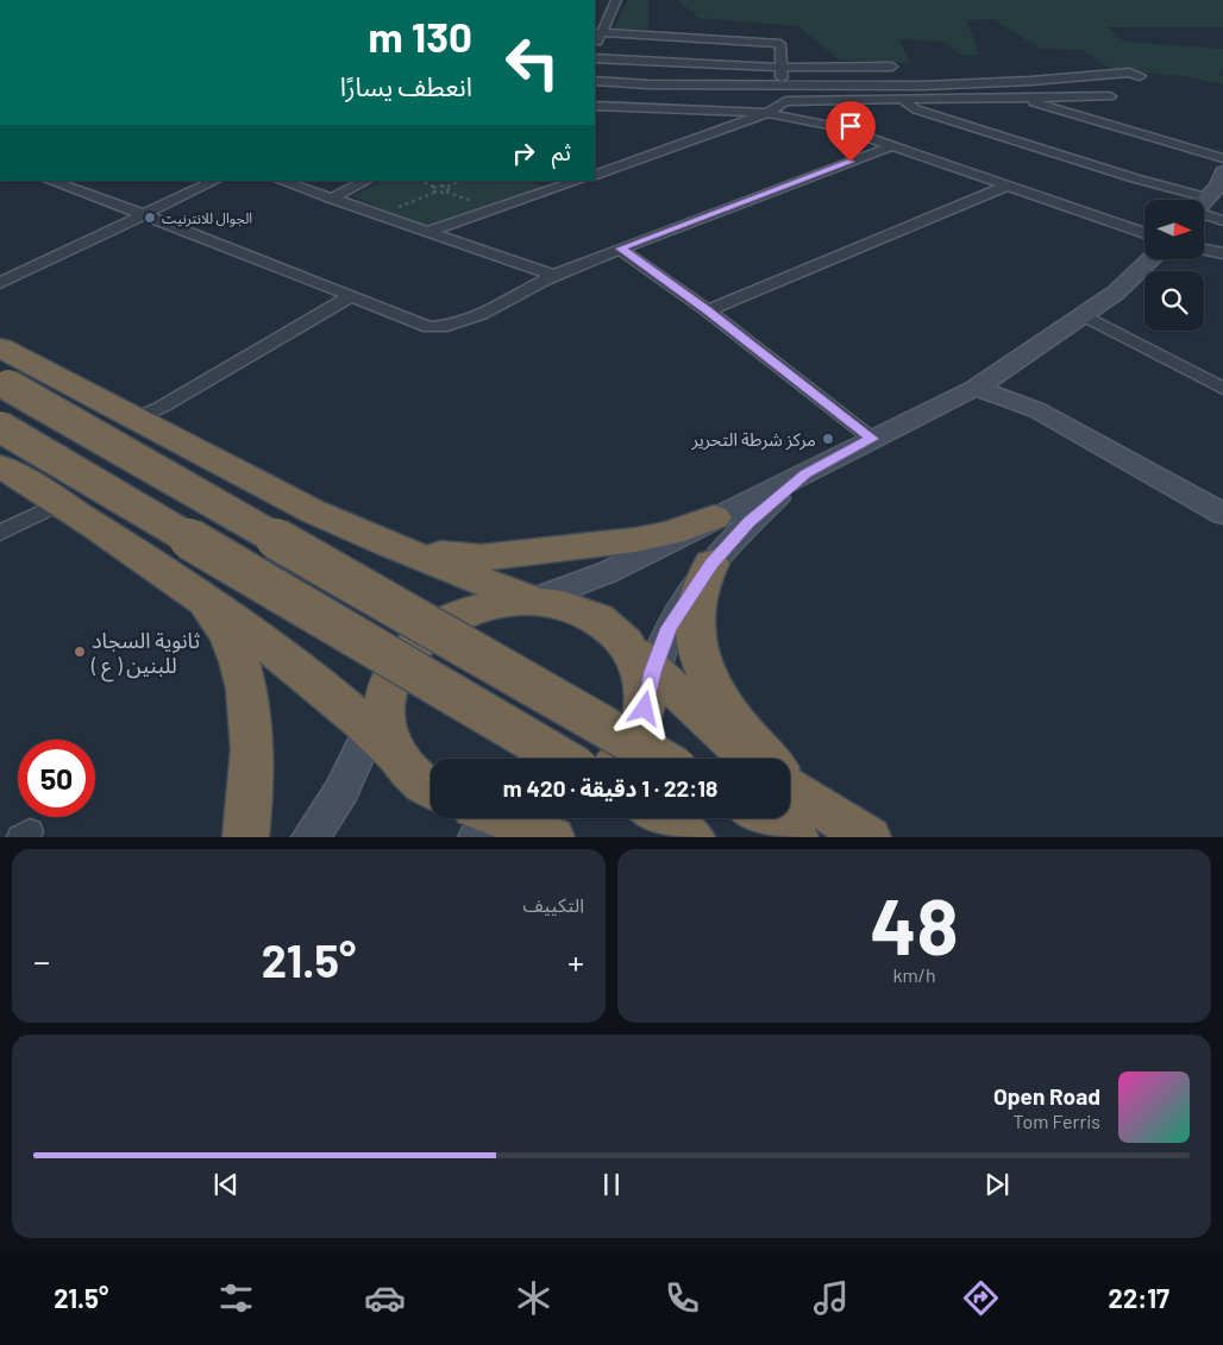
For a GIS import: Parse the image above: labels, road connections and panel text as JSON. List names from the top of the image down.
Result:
{
  "places": ["الجوال للانترنيت", "مركز شرطة التحرير", "ثانوية السجاد ( ع ) للبنين"],
  "north": "right",
  "page": {
    "turn": ["130 m", "انعطف يسارًا"],
    "then": "ثم",
    "limit": "50",
    "trip": "22:18 · 1 دقيقة · 420 m",
    "tile": [
      ["48", "km/h"],
      "التكييف"
    ],
    "heat": ["−", "21.5°", "+"],
    "song": ["Open Road", "Tom Ferris"],
    "tabs": ["22:17", "21.5°"]
  }
}
